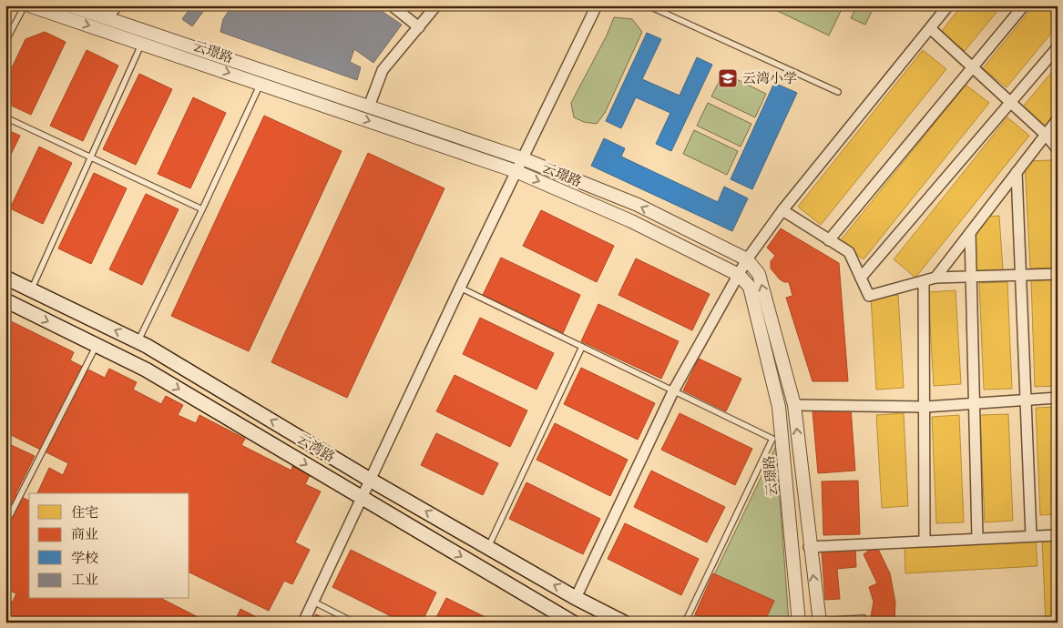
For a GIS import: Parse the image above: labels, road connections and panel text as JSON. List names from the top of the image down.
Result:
{
  "streets": {
    "main road": ["云湾路"],
    "street": ["云璟路"]
  },
  "places": {
    "school or university": ["云湾小学"]
  },
  "legend": [
    "住宅",
    "商业",
    "学校",
    "工业"
  ]
}
